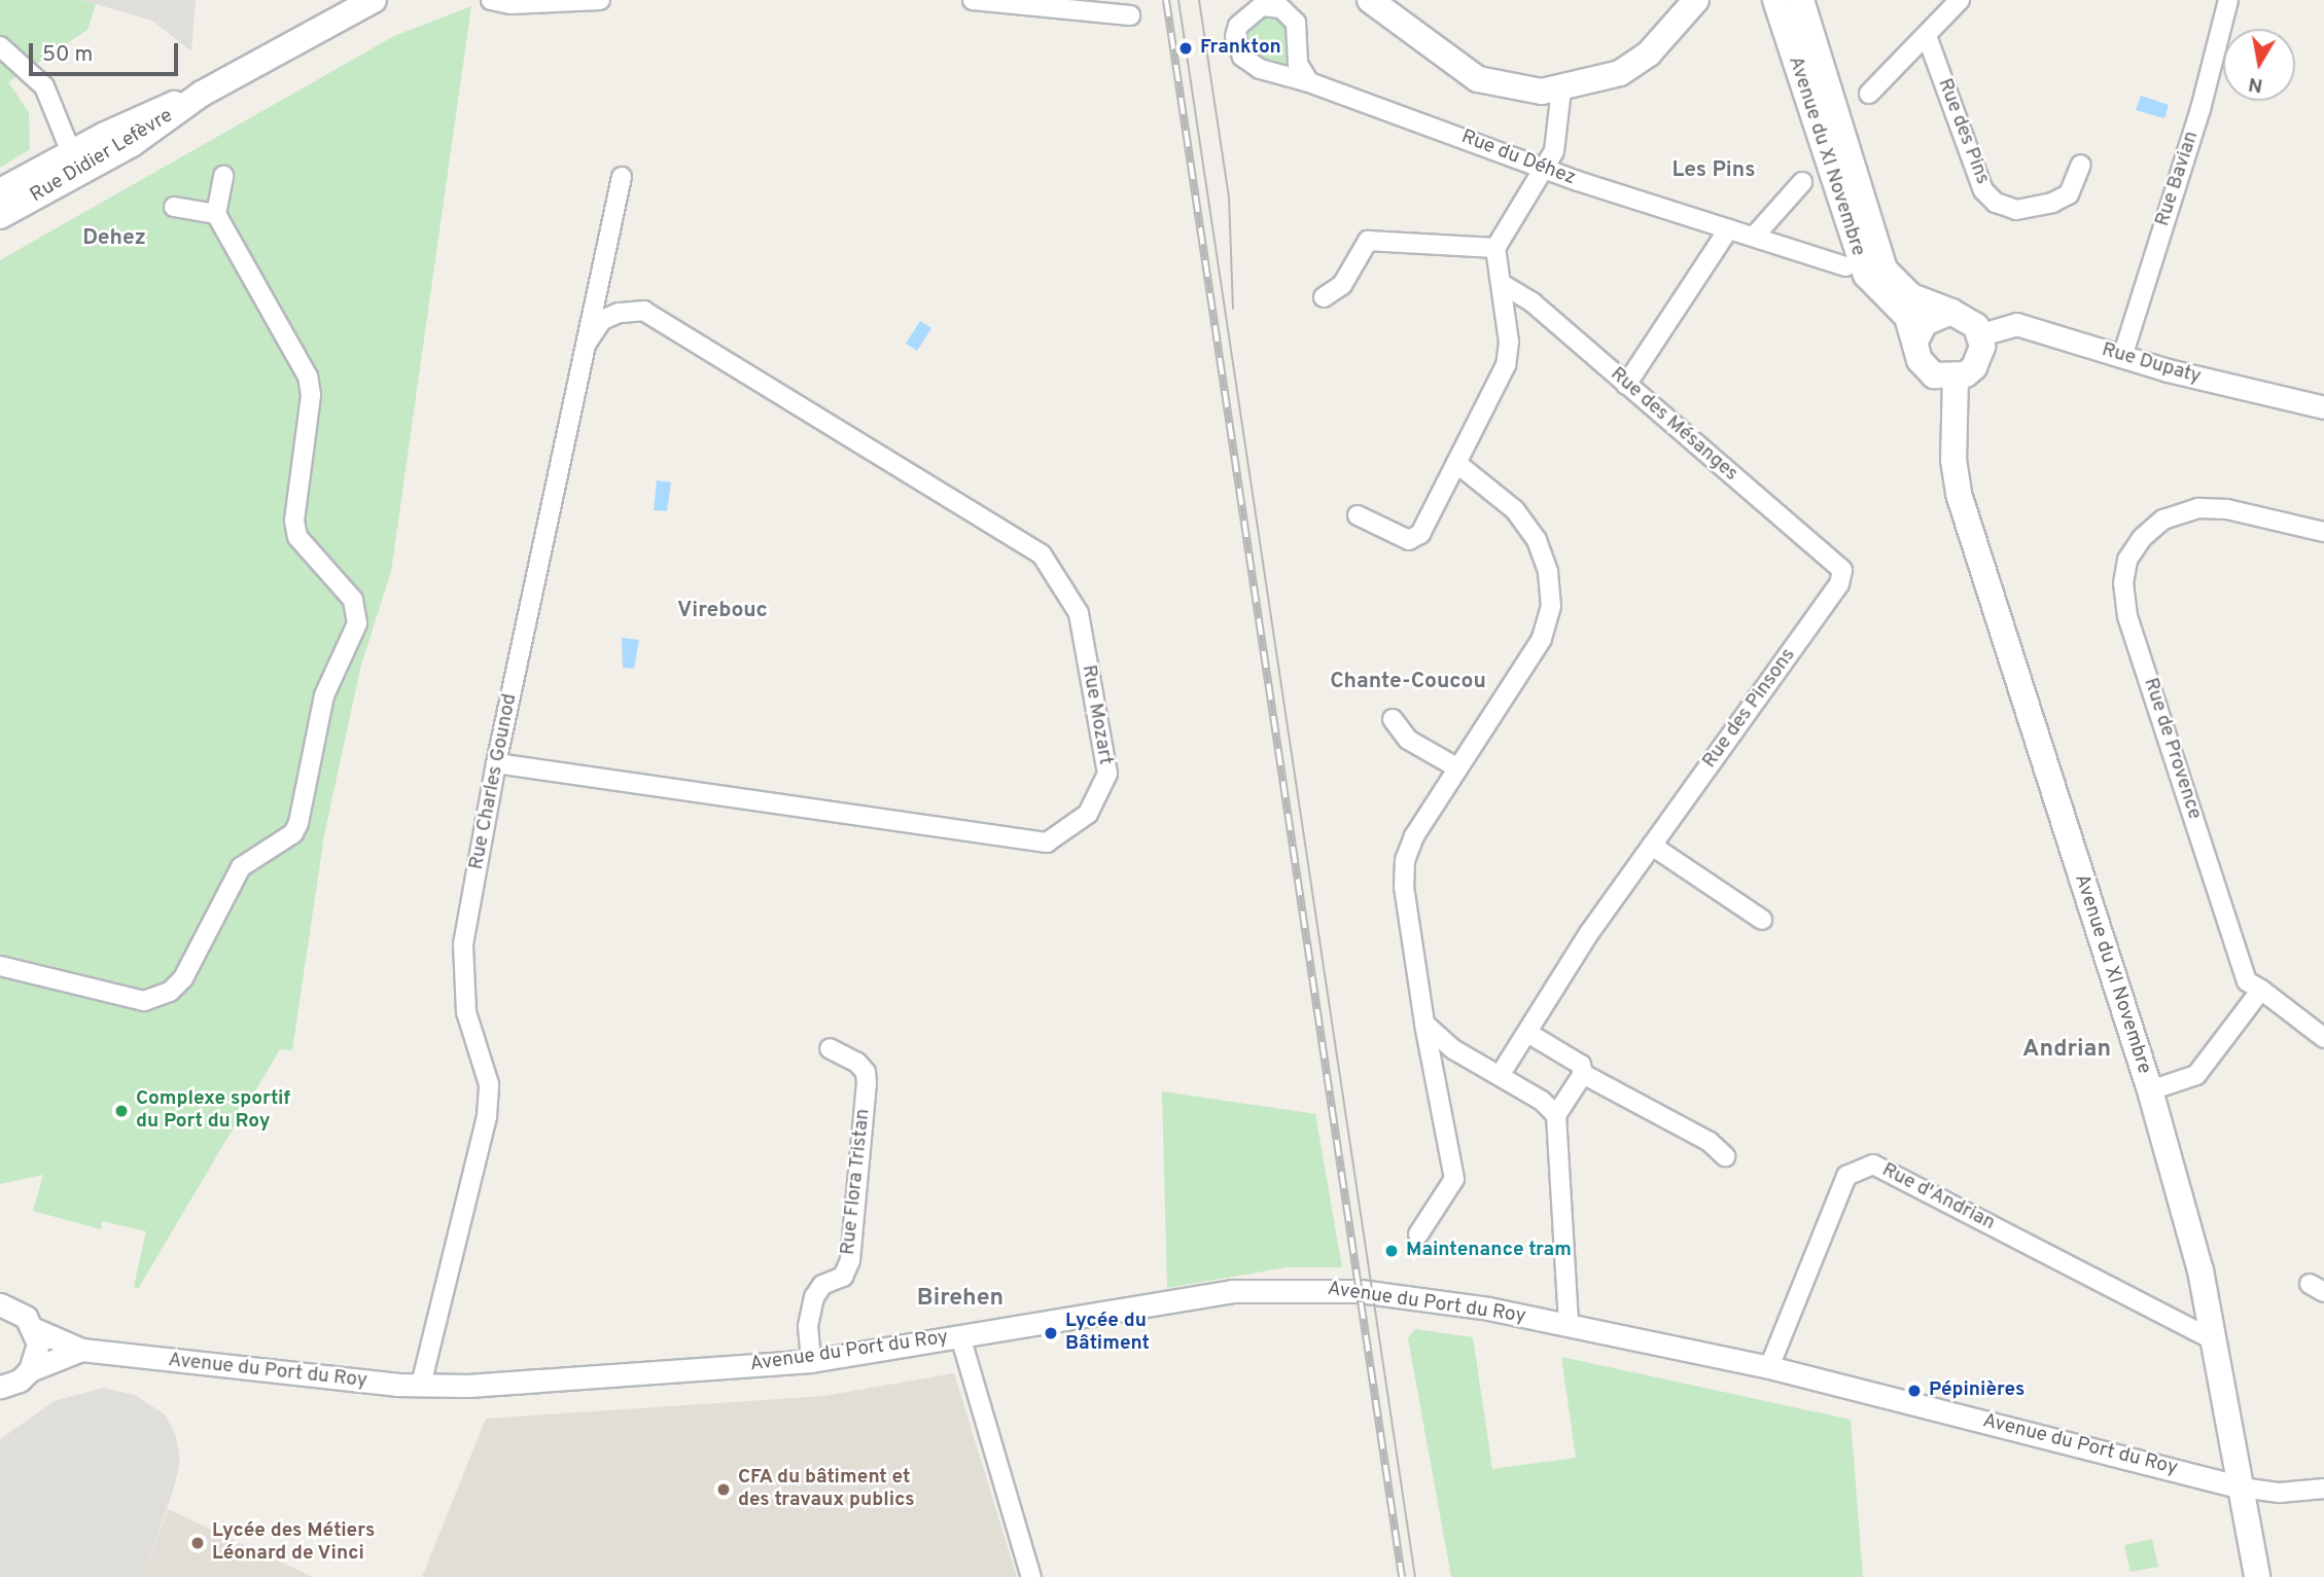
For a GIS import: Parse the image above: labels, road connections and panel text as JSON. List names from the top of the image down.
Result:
{
  "streets": {
    "main road": ["Rue Didier Lefèvre", "Avenue du XI Novembre"],
    "street": [
      "Rue des Pins",
      "Rue du Déhez",
      "Rue Bavian",
      "Rue Dupaty",
      "Rue des Mésanges",
      "Rue des Pinsons",
      "Rue Mozart",
      "Rue de Provence",
      "Rue Charles Gounod",
      "Rue Flora Tristan",
      "Rue d'Andrian",
      "Avenue du Port du Roy"
    ]
  },
  "crossings": [
    ["Avenue du XI Novembre", "Rue Dupaty"],
    ["Avenue du XI Novembre", "Rue d'Andrian"],
    ["Avenue du XI Novembre", "Avenue du Port du Roy"],
    ["Rue Bavian", "Rue Dupaty"],
    ["Rue des Mésanges", "Rue des Pinsons"],
    ["Rue Mozart", "Rue Charles Gounod"],
    ["Rue Charles Gounod", "Avenue du Port du Roy"],
    ["Rue Flora Tristan", "Avenue du Port du Roy"],
    ["Rue d'Andrian", "Avenue du Port du Roy"]
  ],
  "districts": [
    "Les Pins",
    "Dehez",
    "Virebouc",
    "Chante-Coucou",
    "Andrian",
    "Birehen"
  ],
  "places": [
    "Frankton",
    "Complexe sportif du Port du Roy",
    "Maintenance tram",
    "Lycée du Bâtiment",
    "Pépinières",
    "CFA du bâtiment et des travaux publics",
    "Lycée des Métiers Léonard de Vinci"
  ],
  "scale_bar": "50 m",
  "north": "bottom"
}
